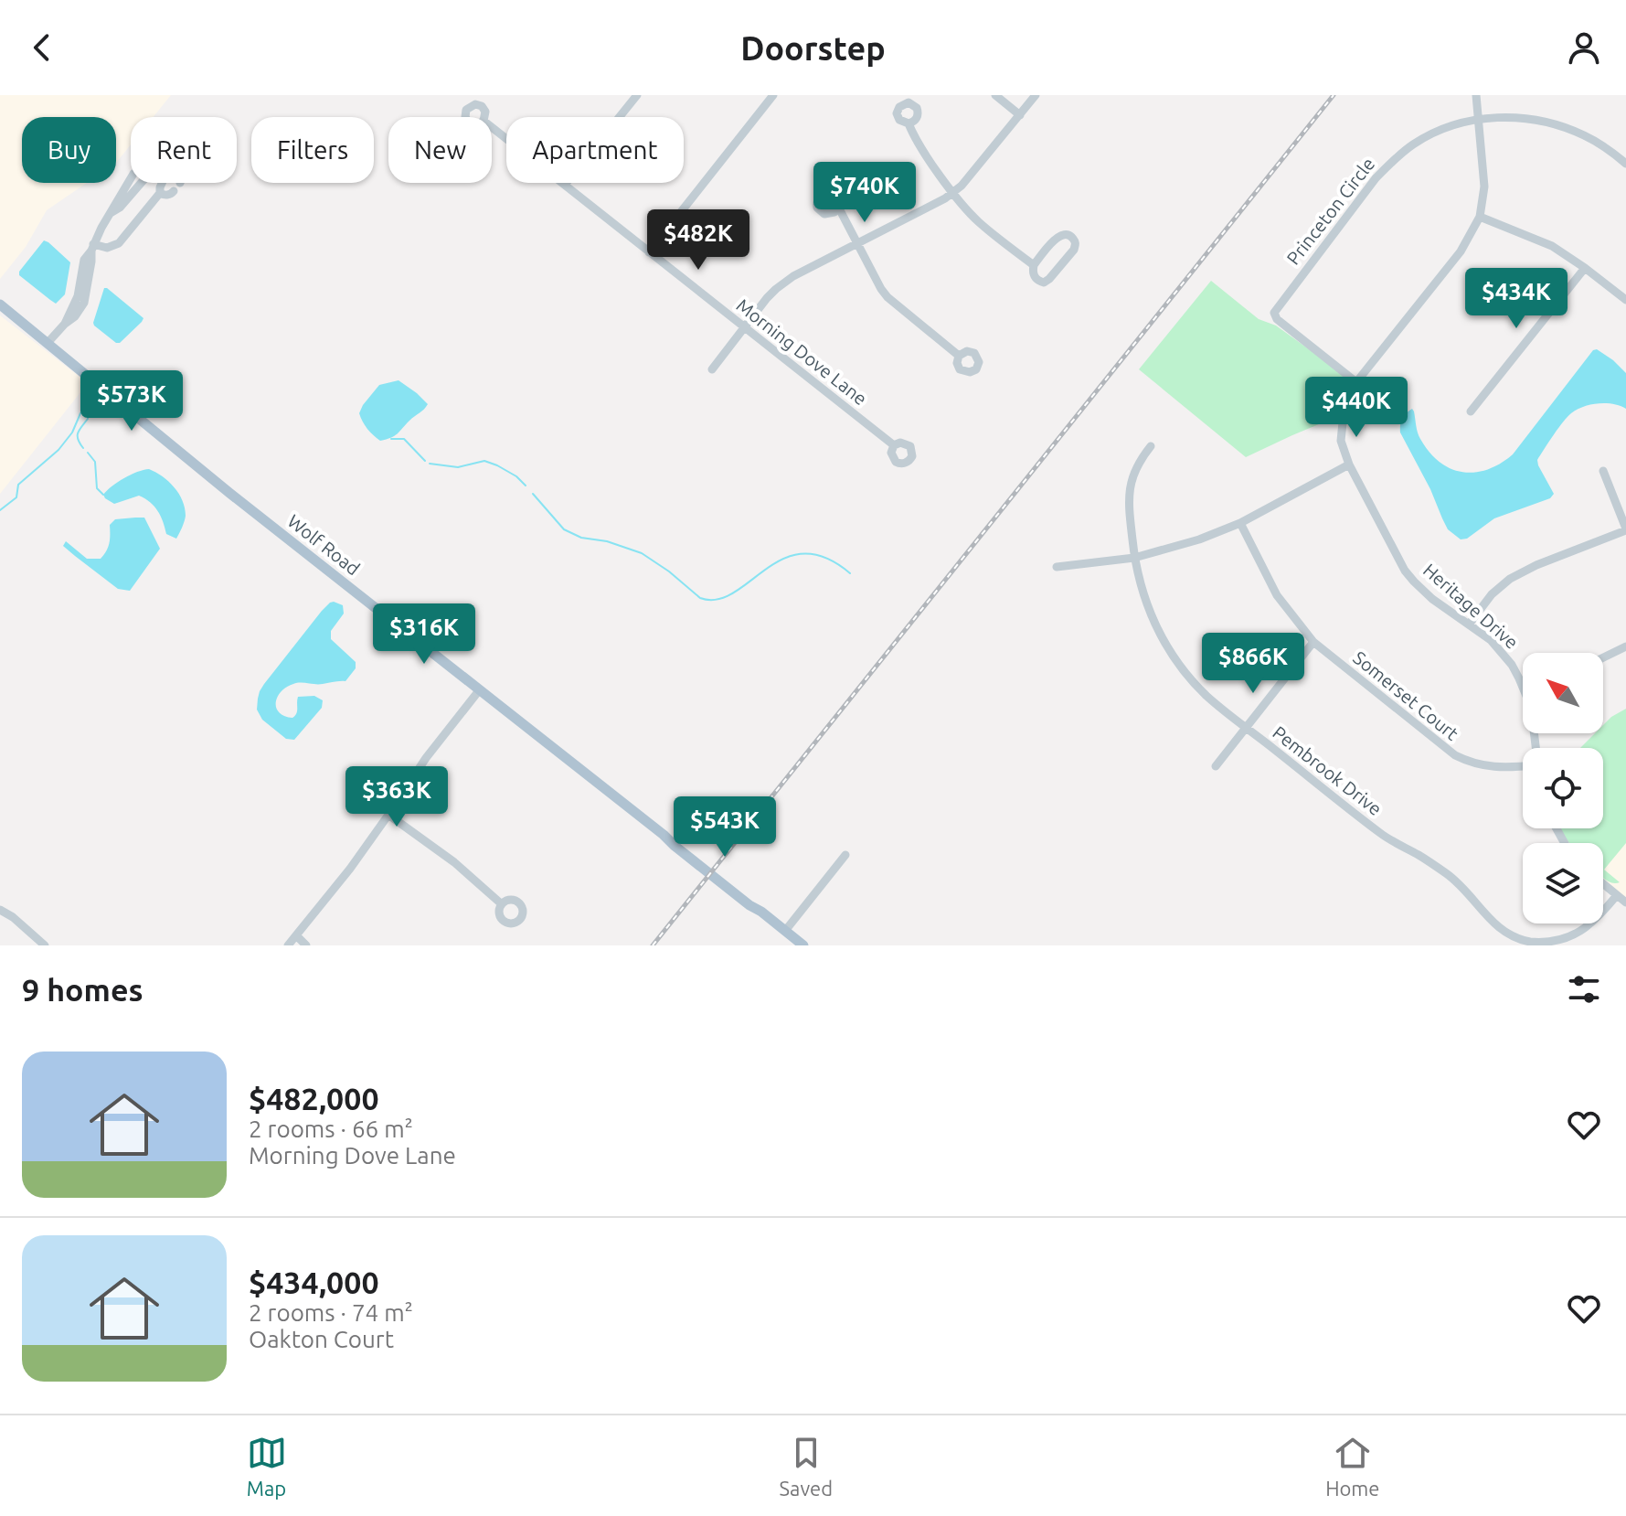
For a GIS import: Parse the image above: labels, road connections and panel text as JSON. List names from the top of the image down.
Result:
{
  "streets": {
    "main road": ["Wolf Road"],
    "street": [
      "Princeton Circle",
      "Morning Dove Lane",
      "Heritage Drive",
      "Somerset Court",
      "Pembrook Drive"
    ]
  },
  "crossings": [
    ["Princeton Circle", "Heritage Drive"]
  ],
  "north": "top left",
  "page": {
    "header": "Doorstep",
    "chip": [
      "Buy",
      "Rent",
      "Filters",
      "New",
      "Apartment"
    ],
    "price": [
      "$740K",
      "$482K",
      "$434K",
      "$573K",
      "$440K",
      "$316K",
      "$866K",
      "$363K",
      "$543K"
    ],
    "heading": "9 homes",
    "list": [
      {
        "name": "$482,000",
        "note": "2 rooms · 66 m² · Morning Dove Lane"
      },
      {
        "name": "$434,000",
        "note": "2 rooms · 74 m² · Oakton Court"
      }
    ],
    "tabs": ["Map", "Saved", "Home"]
  }
}
